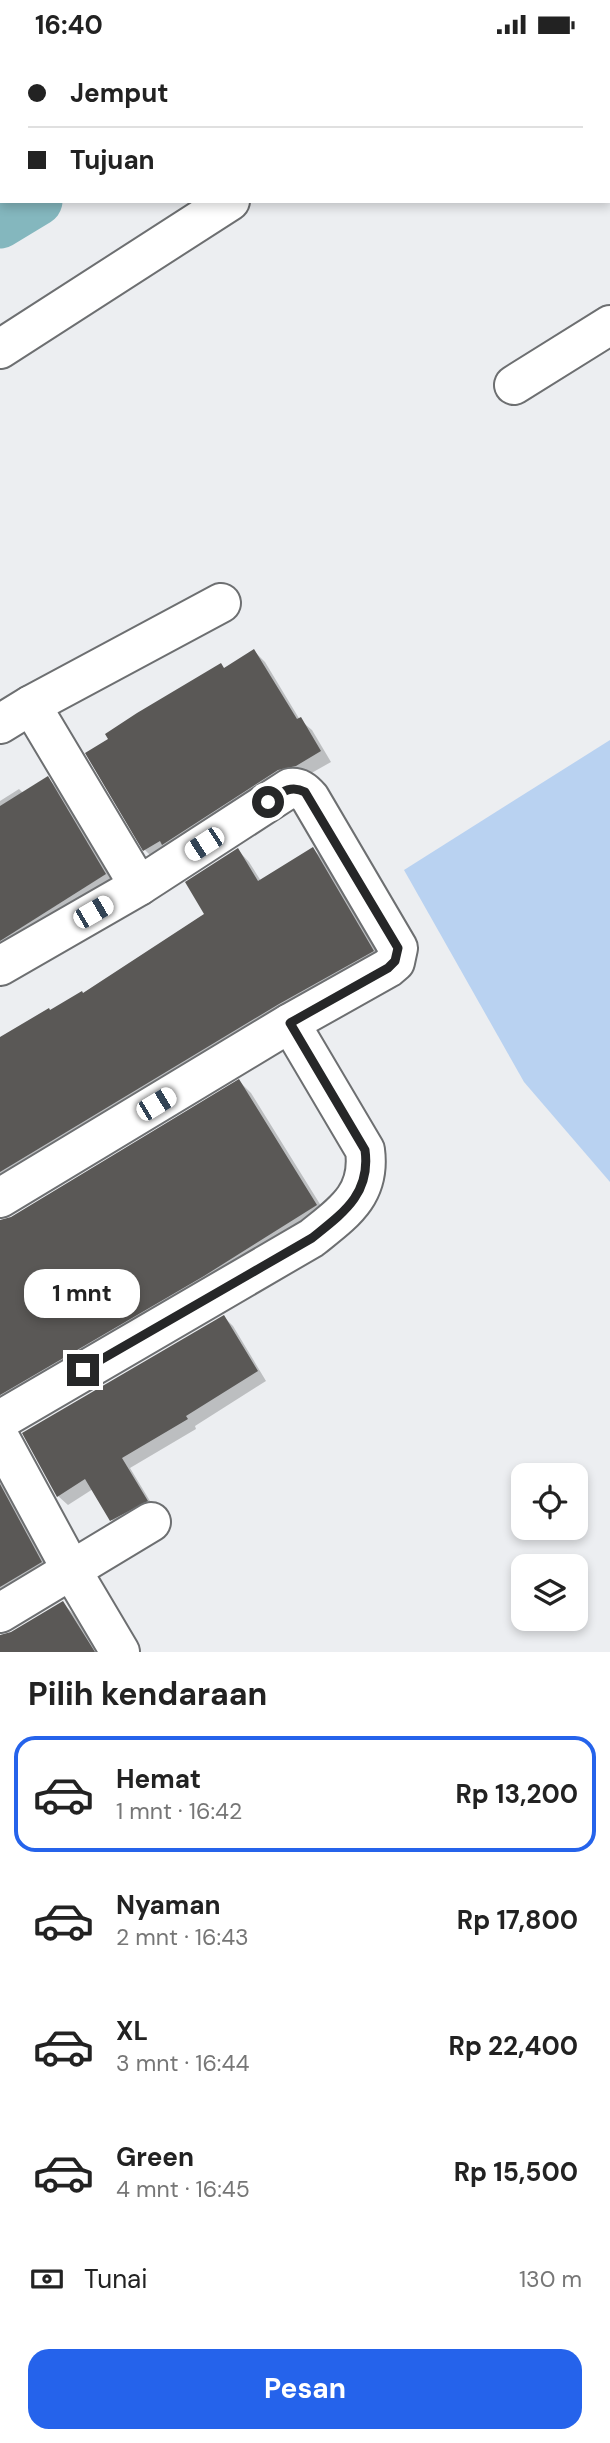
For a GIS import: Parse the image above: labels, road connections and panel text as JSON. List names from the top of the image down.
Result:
{
  "page": {
    "status": "16:40",
    "banner": ["Jemput", "Tujuan"],
    "bubble": "1 mnt",
    "heading": "Pilih kendaraan",
    "list": [
      {
        "name": "Hemat",
        "note": "1 mnt · 16:42",
        "value": "Rp 13,200"
      },
      {
        "name": "Nyaman",
        "note": "2 mnt · 16:43",
        "value": "Rp 17,800"
      },
      {
        "name": "XL",
        "note": "3 mnt · 16:44",
        "value": "Rp 22,400"
      },
      {
        "name": "Green",
        "note": "4 mnt · 16:45",
        "value": "Rp 15,500"
      }
    ],
    "pay": ["Tunai", "130 m"],
    "buttons": "Pesan"
  }
}
